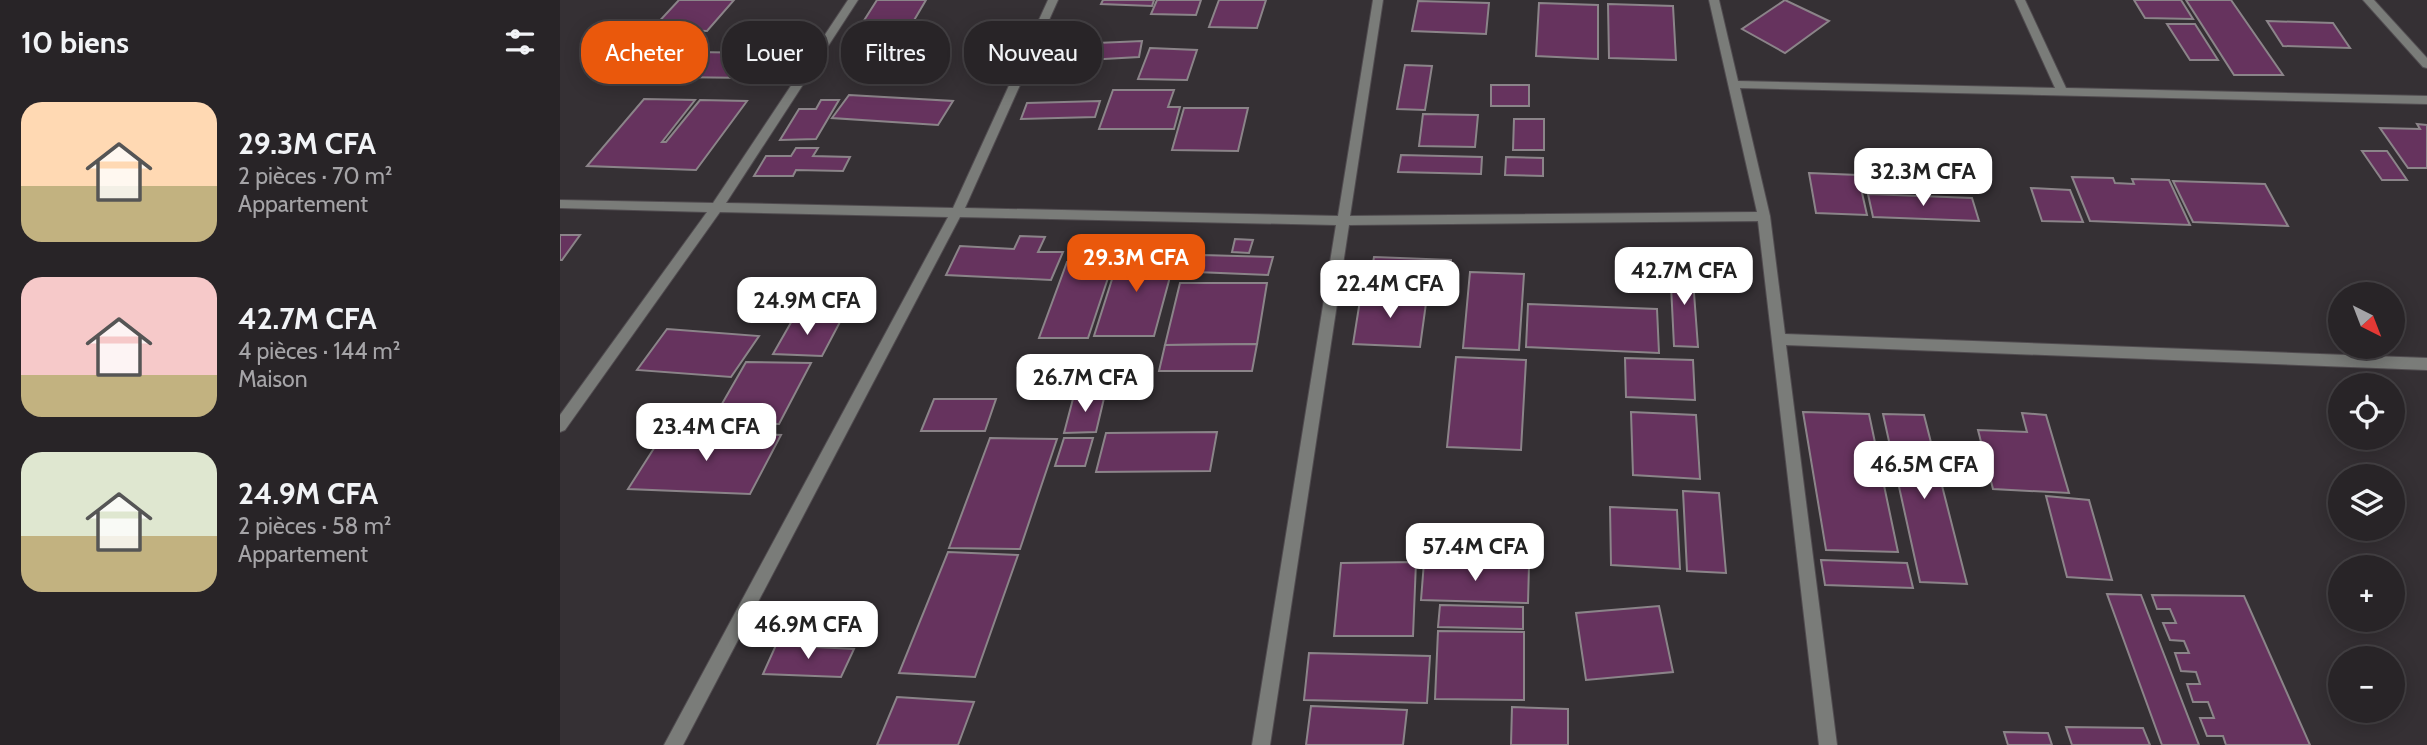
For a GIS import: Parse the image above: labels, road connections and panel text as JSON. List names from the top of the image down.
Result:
{
  "north": "bottom right",
  "page": {
    "heading": "10 biens",
    "chip": [
      "Acheter",
      "Louer",
      "Filtres",
      "Nouveau"
    ],
    "list": [
      {
        "name": "29.3M CFA",
        "note": "2 pièces · 70 m² · Appartement"
      },
      {
        "name": "42.7M CFA",
        "note": "4 pièces · 144 m² · Maison"
      },
      {
        "name": "24.9M CFA",
        "note": "2 pièces · 58 m² · Appartement"
      }
    ],
    "price": [
      "32.3M CFA",
      "29.3M CFA",
      "42.7M CFA",
      "22.4M CFA",
      "24.9M CFA",
      "26.7M CFA",
      "23.4M CFA",
      "46.5M CFA",
      "57.4M CFA",
      "46.9M CFA"
    ],
    "map_buttons": ["+", "−"]
  }
}
